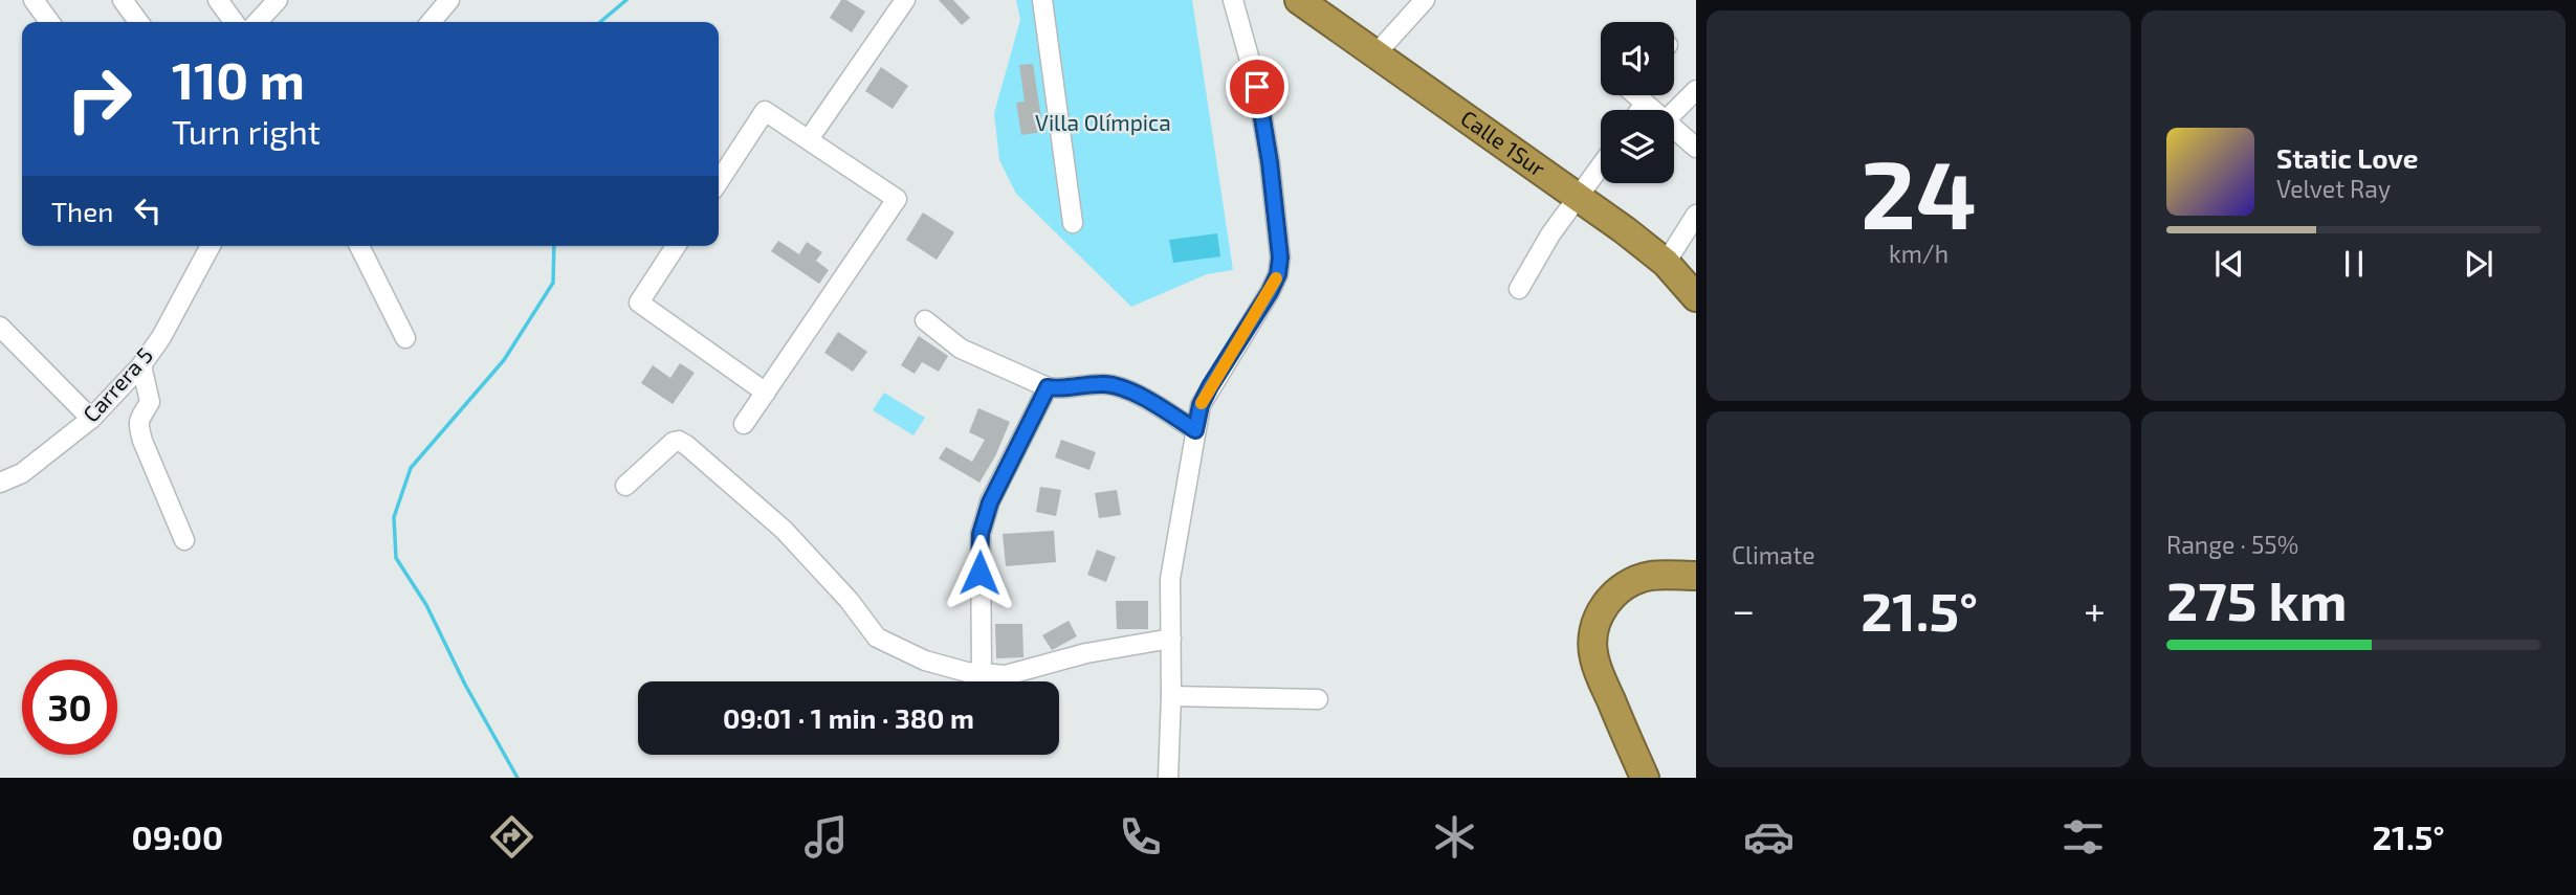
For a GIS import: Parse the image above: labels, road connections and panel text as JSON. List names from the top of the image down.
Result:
{
  "streets": {
    "highway": ["Calle 1Sur"],
    "street": ["Carrera 5"]
  },
  "parks": ["Villa Olímpica"],
  "page": {
    "tile": [
      ["24", "km/h"],
      "Climate",
      ["Range · 55%", "275 km"]
    ],
    "turn": ["110 m", "Turn right"],
    "song": ["Static Love", "Velvet Ray"],
    "then": "Then",
    "heat": ["−", "21.5°", "+"],
    "limit": "30",
    "trip": "09:01 · 1 min · 380 m",
    "tabs": ["09:00", "21.5°"]
  }
}
